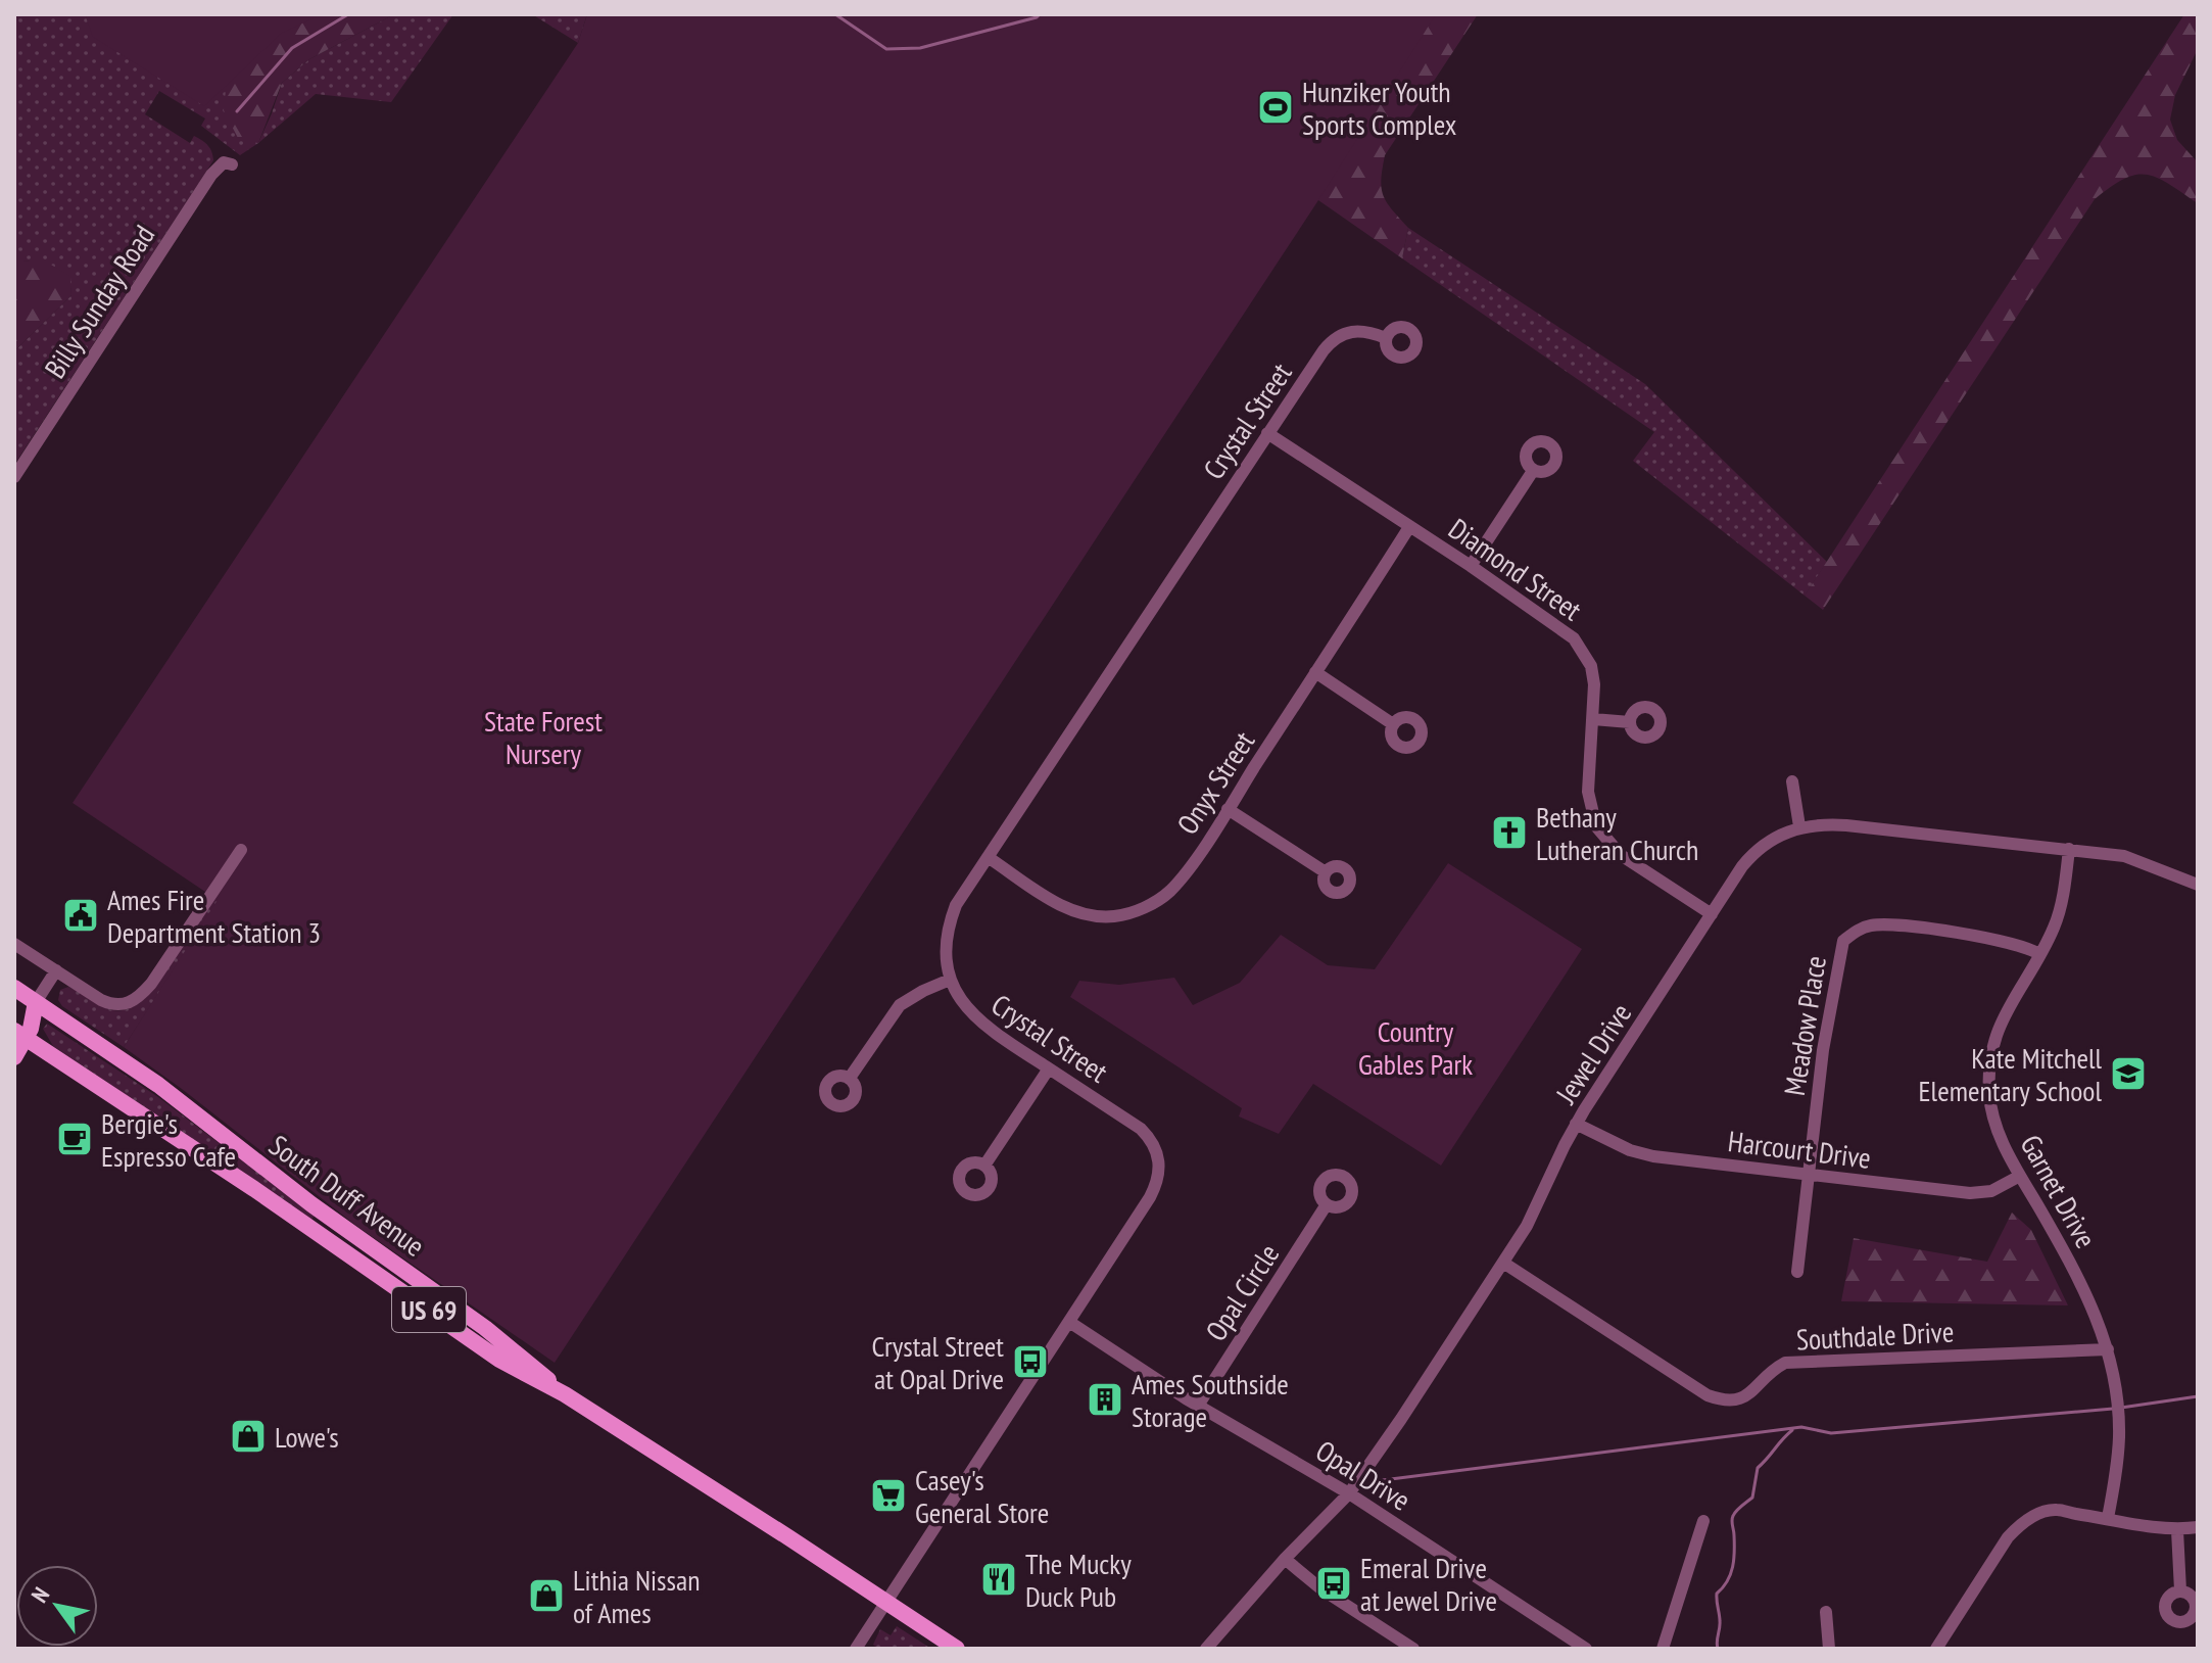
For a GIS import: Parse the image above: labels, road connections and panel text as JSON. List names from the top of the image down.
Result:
{
  "streets": {
    "main road": ["South Duff Avenue", "US 69"],
    "street": [
      "Billy Sunday Road",
      "Crystal Street",
      "Diamond Street",
      "Onyx Street",
      "Meadow Place",
      "Jewel Drive",
      "Harcourt Drive",
      "Garnet Drive",
      "Opal Circle",
      "Southdale Drive",
      "Opal Drive"
    ]
  },
  "crossings": [
    ["Crystal Street", "Diamond Street"],
    ["Crystal Street", "Onyx Street"],
    ["Crystal Street", "South Duff Avenue"],
    ["Crystal Street", "Opal Drive"],
    ["Diamond Street", "Onyx Street"],
    ["Diamond Street", "Jewel Drive"],
    ["Meadow Place", "Harcourt Drive"],
    ["Meadow Place", "Garnet Drive"],
    ["Jewel Drive", "Harcourt Drive"],
    ["Jewel Drive", "Garnet Drive"],
    ["Jewel Drive", "Southdale Drive"],
    ["Jewel Drive", "Opal Drive"],
    ["Harcourt Drive", "Garnet Drive"],
    ["Garnet Drive", "Southdale Drive"],
    ["Opal Circle", "Opal Drive"]
  ],
  "parks": ["State Forest Nursery", "Country Gables Park"],
  "places": {
    "sports": ["Hunziker Youth Sports Complex"],
    "church": ["Bethany Lutheran Church"],
    "public building": ["Ames Fire Department Station 3"],
    "school or university": ["Kate Mitchell Elementary School"],
    "cafe": ["Bergie's Espresso Cafe"],
    "bus stop": ["Crystal Street at Opal Drive", "Emeral Drive at Jewel Drive"],
    "building": ["Ames Southside Storage"],
    "shop": ["Lowe's", "Lithia Nissan of Ames"],
    "supermarket": ["Casey's General Store"],
    "restaurant": ["The Mucky Duck Pub"]
  },
  "north": "top left"
}
